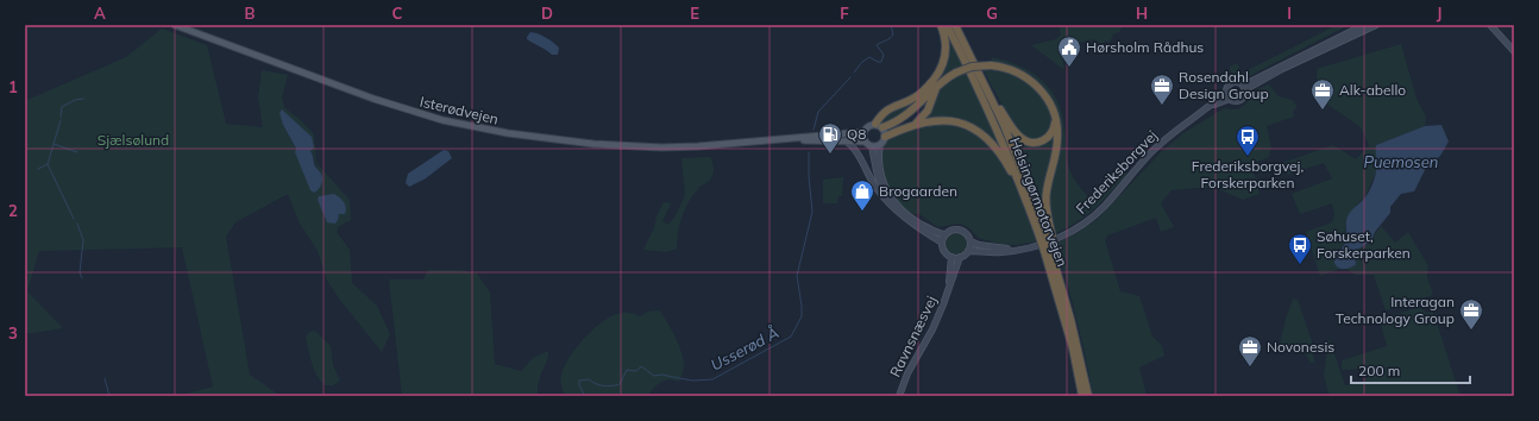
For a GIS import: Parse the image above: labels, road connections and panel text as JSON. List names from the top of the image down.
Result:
{
  "streets": {
    "highway": ["Helsingørmotorvejen"],
    "main road": ["Isterødvejen", "Frederiksborgvej", "Ravnsnæsvej"]
  },
  "crossings": [
    ["Frederiksborgvej", "Ravnsnæsvej"]
  ],
  "water": ["Puemosen", "Usserød Å"],
  "parks": ["Sjælsølund"],
  "places": {
    "public building": ["Hørsholm Rådhus"],
    "office": [
      "Rosendahl Design Group",
      "Alk-abello",
      "Interagan Technology Group",
      "Novonesis"
    ],
    "fuel station": ["Q8"],
    "bus stop": ["Frederiksborgvej, Forskerparken", "Søhuset, Forskerparken"],
    "shop": ["Brogaarden"]
  },
  "scale_bar": "200 m",
  "grid": {
    "columns": [
      "A",
      "B",
      "C",
      "D",
      "E",
      "F",
      "G",
      "H",
      "I",
      "J"
    ],
    "rows": ["1", "2", "3"]
  }
}
